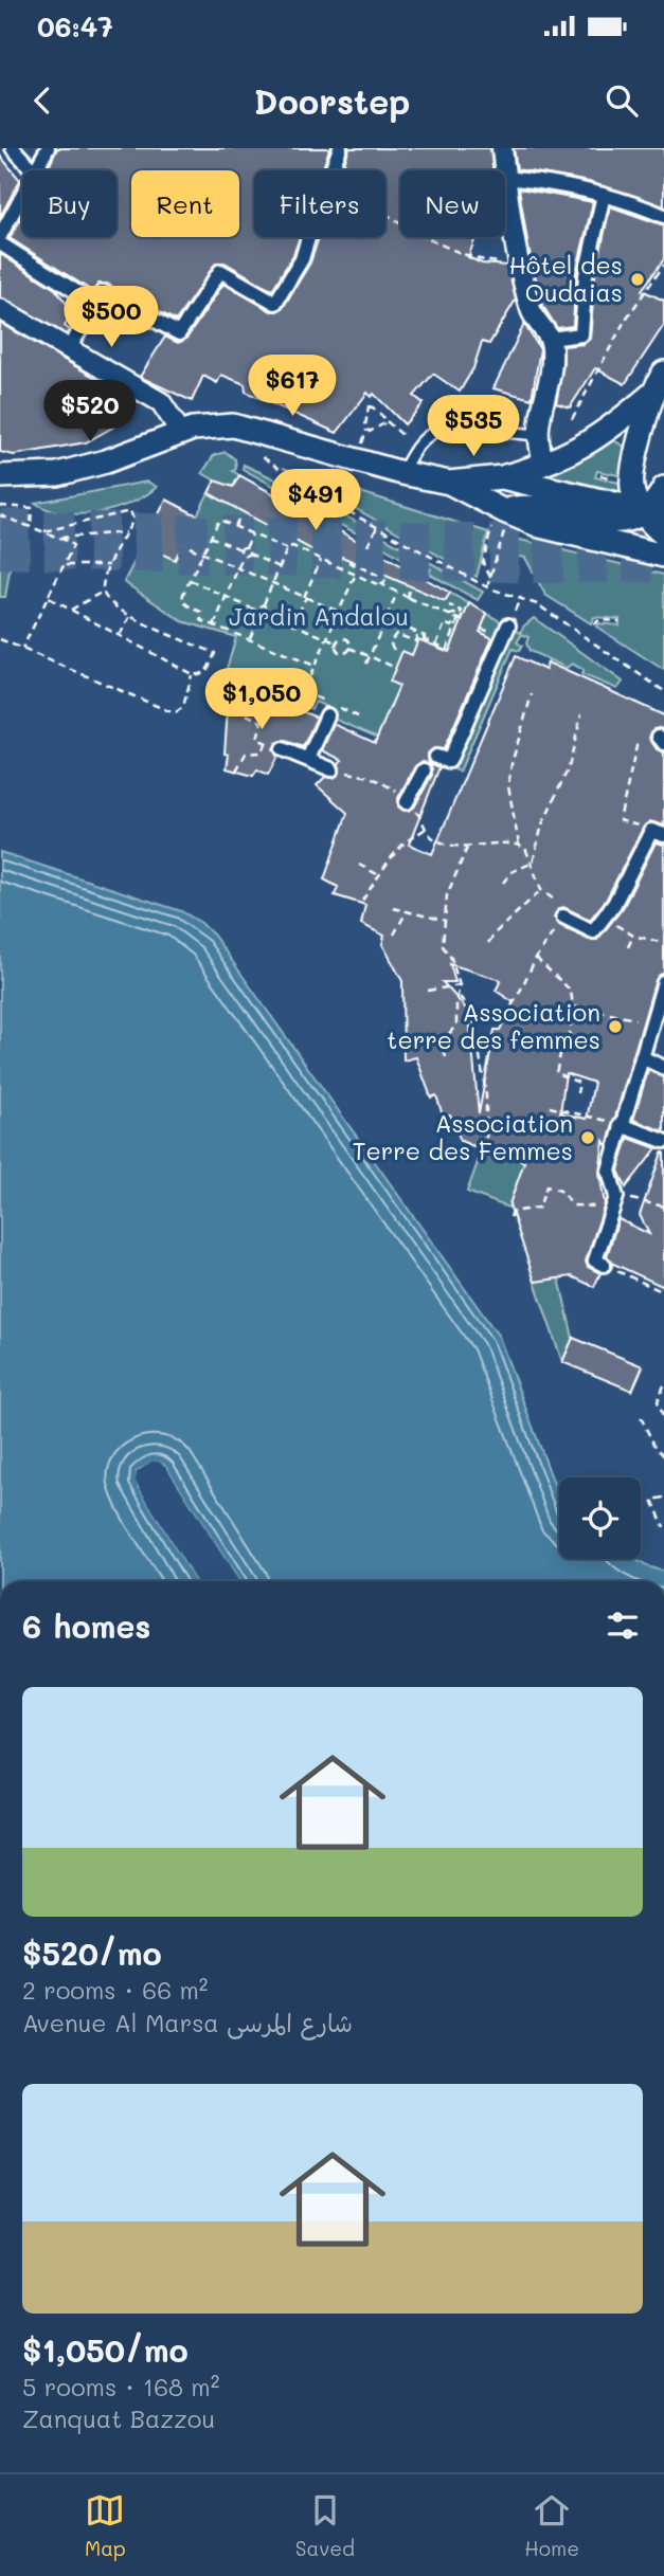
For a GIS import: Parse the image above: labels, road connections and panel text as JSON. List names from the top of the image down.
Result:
{
  "parks": ["Jardin Andalou"],
  "places": ["Hôtel des Oudaias", "Association terre des femmes", "Association Terre des Femmes"],
  "page": {
    "status": "06:47",
    "header": "Doorstep",
    "chip": [
      "Buy",
      "Rent",
      "Filters",
      "New"
    ],
    "price": [
      "$500",
      "$617",
      "$520",
      "$535",
      "$491",
      "$1,050"
    ],
    "heading": "6 homes",
    "list": [
      {
        "name": "$520/mo",
        "note": "2 rooms · 66 m² · Avenue Al Marsa شارع المرسى"
      },
      {
        "name": "$1,050/mo",
        "note": "5 rooms · 168 m² · Zanquat Bazzou"
      }
    ],
    "tabs": ["Map", "Saved", "Home"]
  }
}
